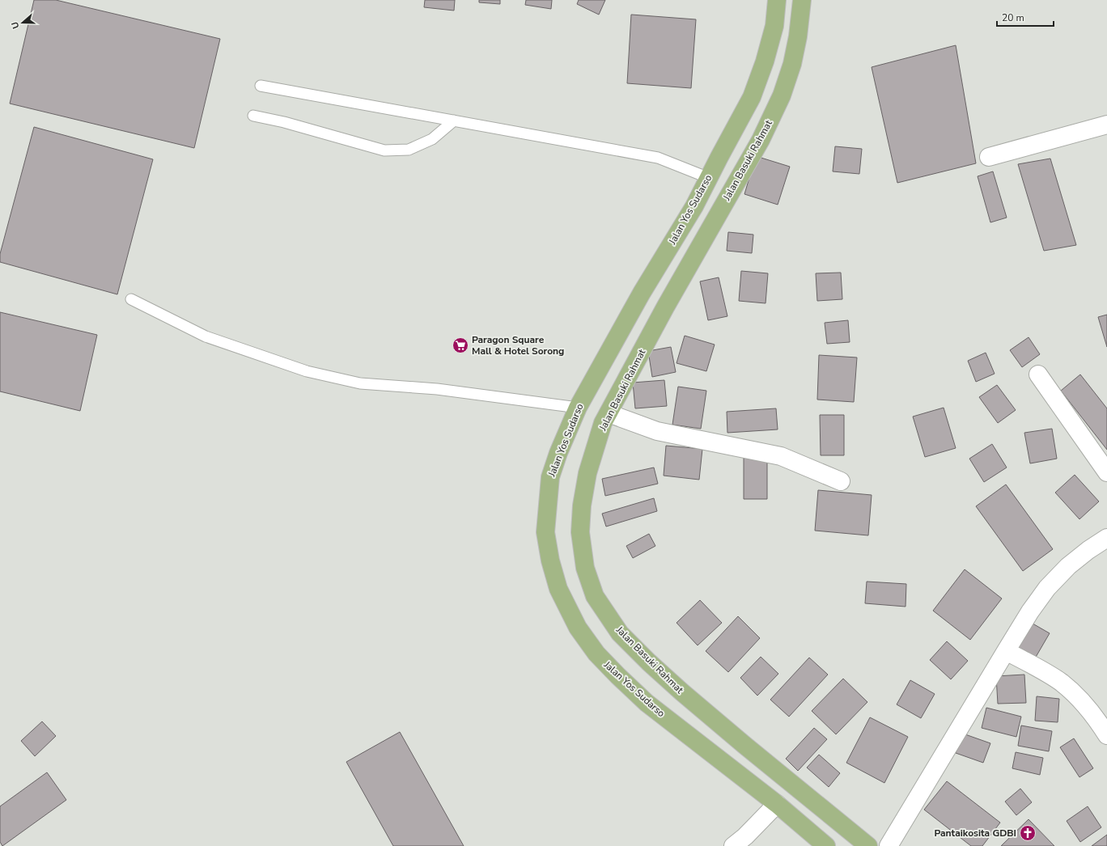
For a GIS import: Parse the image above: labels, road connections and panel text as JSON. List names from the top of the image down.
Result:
{
  "streets": {
    "highway": ["Jalan Basuki Rahmat", "Jalan Yos Sudarso"]
  },
  "places": {
    "supermarket": ["Paragon Square Mall & Hotel Sorong"],
    "church": ["Pantaikosita GDBI"]
  },
  "scale_bar": "20 m",
  "north": "left"
}
